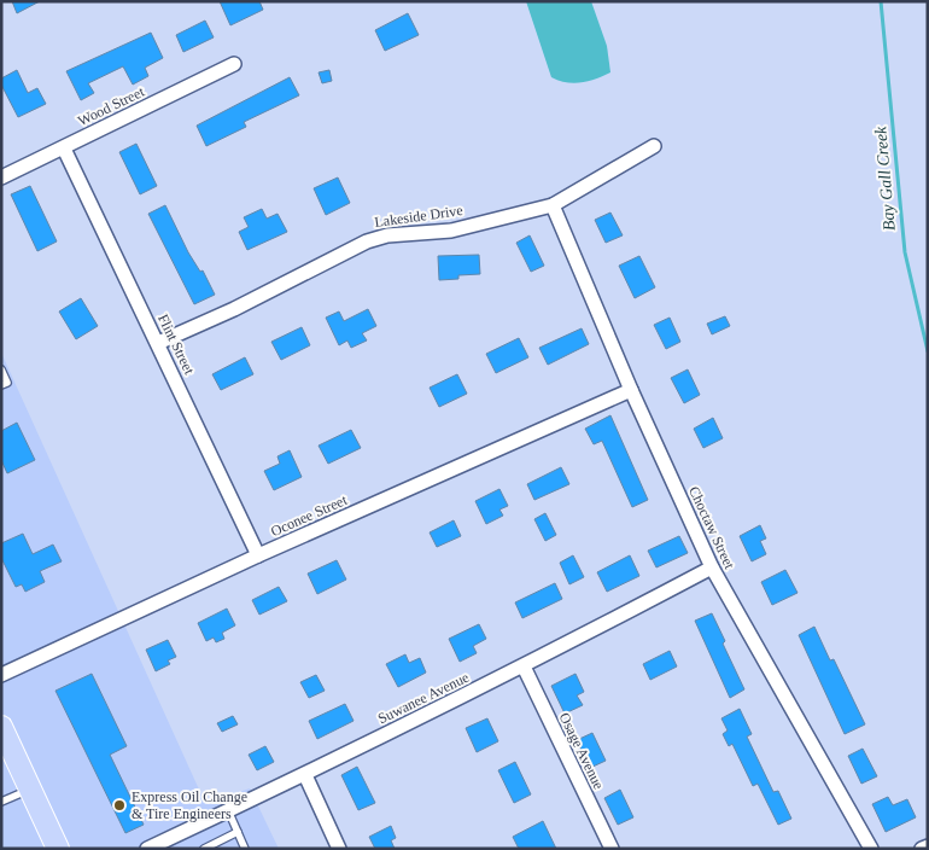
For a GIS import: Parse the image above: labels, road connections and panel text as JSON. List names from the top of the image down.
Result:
{
  "streets": {
    "street": [
      "Wood Street",
      "Lakeside Drive",
      "Flint Street",
      "Oconee Street",
      "Choctaw Street",
      "Suwanee Avenue",
      "Osage Avenue"
    ]
  },
  "crossings": [
    ["Wood Street", "Flint Street"],
    ["Lakeside Drive", "Flint Street"],
    ["Lakeside Drive", "Choctaw Street"],
    ["Flint Street", "Oconee Street"],
    ["Oconee Street", "Choctaw Street"],
    ["Choctaw Street", "Suwanee Avenue"],
    ["Suwanee Avenue", "Osage Avenue"]
  ],
  "water": ["Bay Gall Creek"],
  "places": ["Express Oil Change & Tire Engineers"]
}
